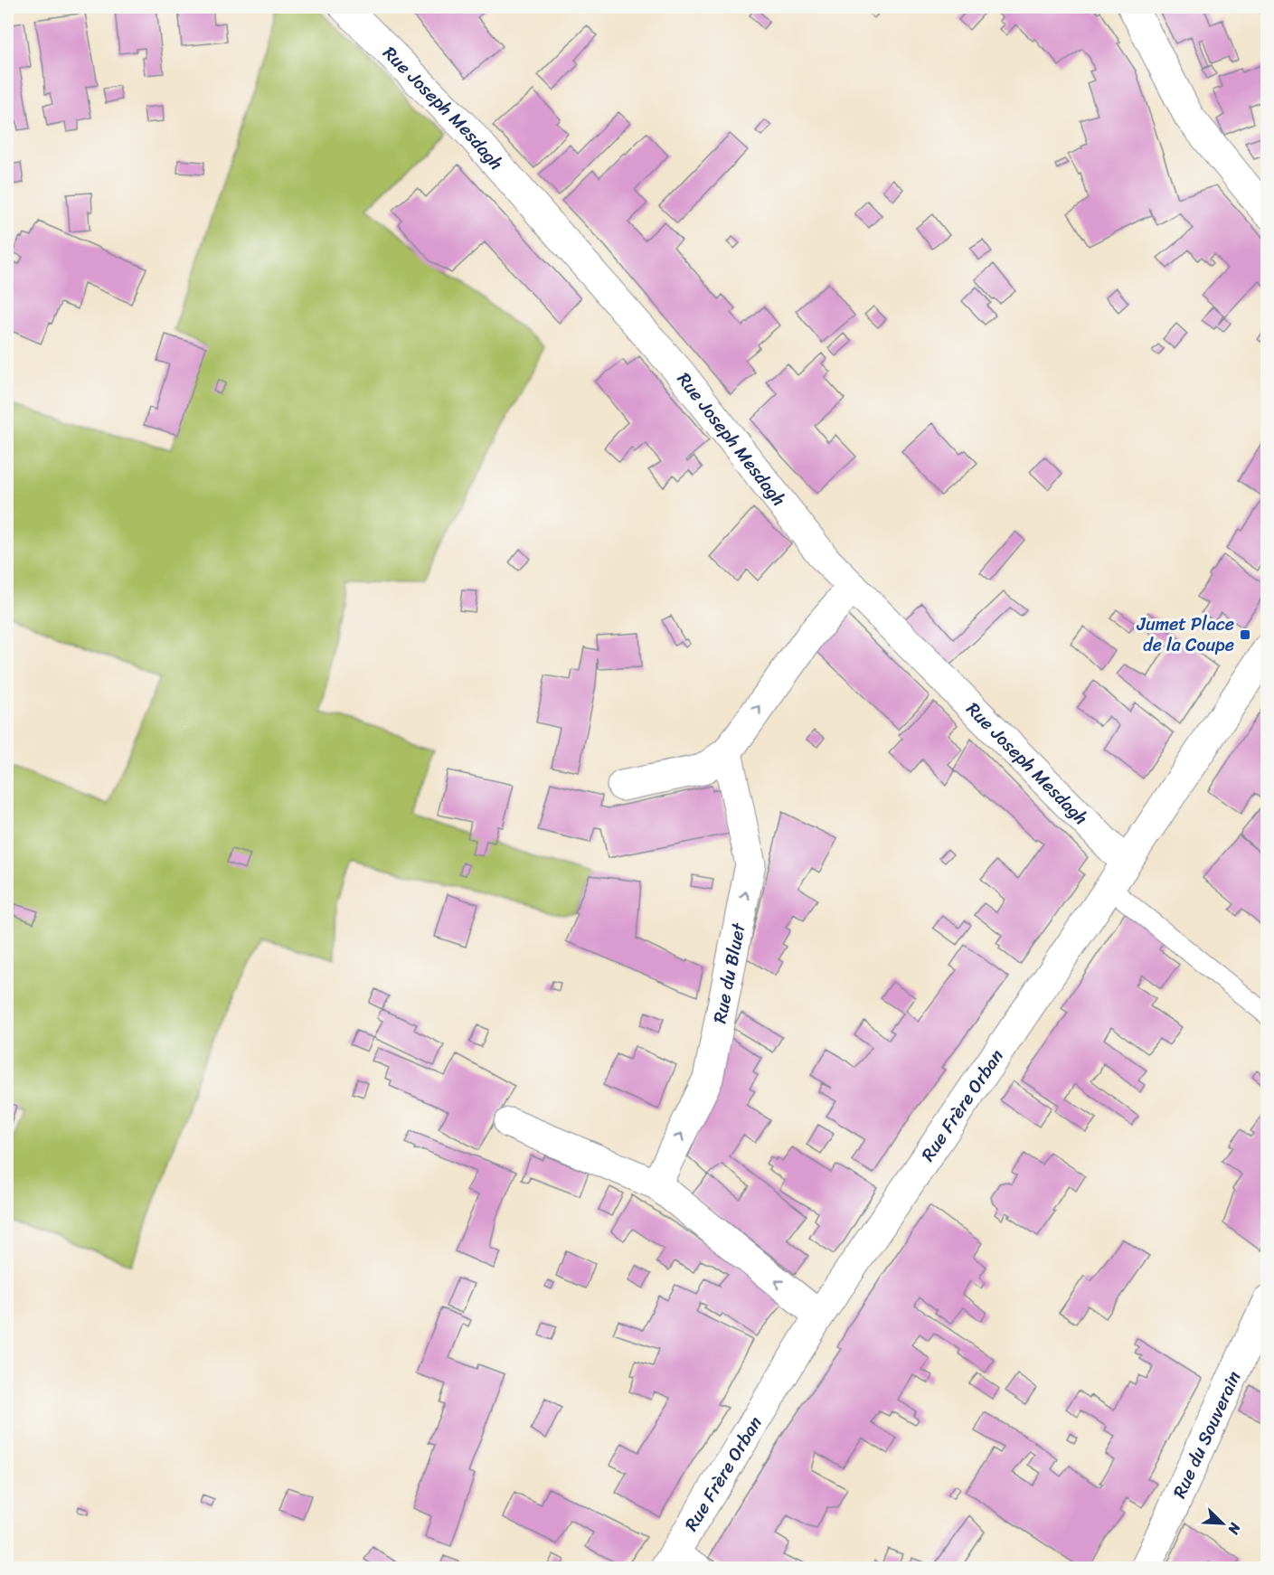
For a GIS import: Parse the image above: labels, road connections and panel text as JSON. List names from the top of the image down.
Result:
{
  "streets": {
    "street": [
      "Rue Joseph Mesdagh",
      "Rue du Bluet",
      "Rue Frère Orban",
      "Rue du Souverain"
    ]
  },
  "crossings": [
    ["Rue Joseph Mesdagh", "Rue Frère Orban"]
  ],
  "one_way": ["Rue du Bluet"],
  "places": {
    "transit": ["Jumet Place de la Coupe"]
  },
  "north": "bottom right"
}
